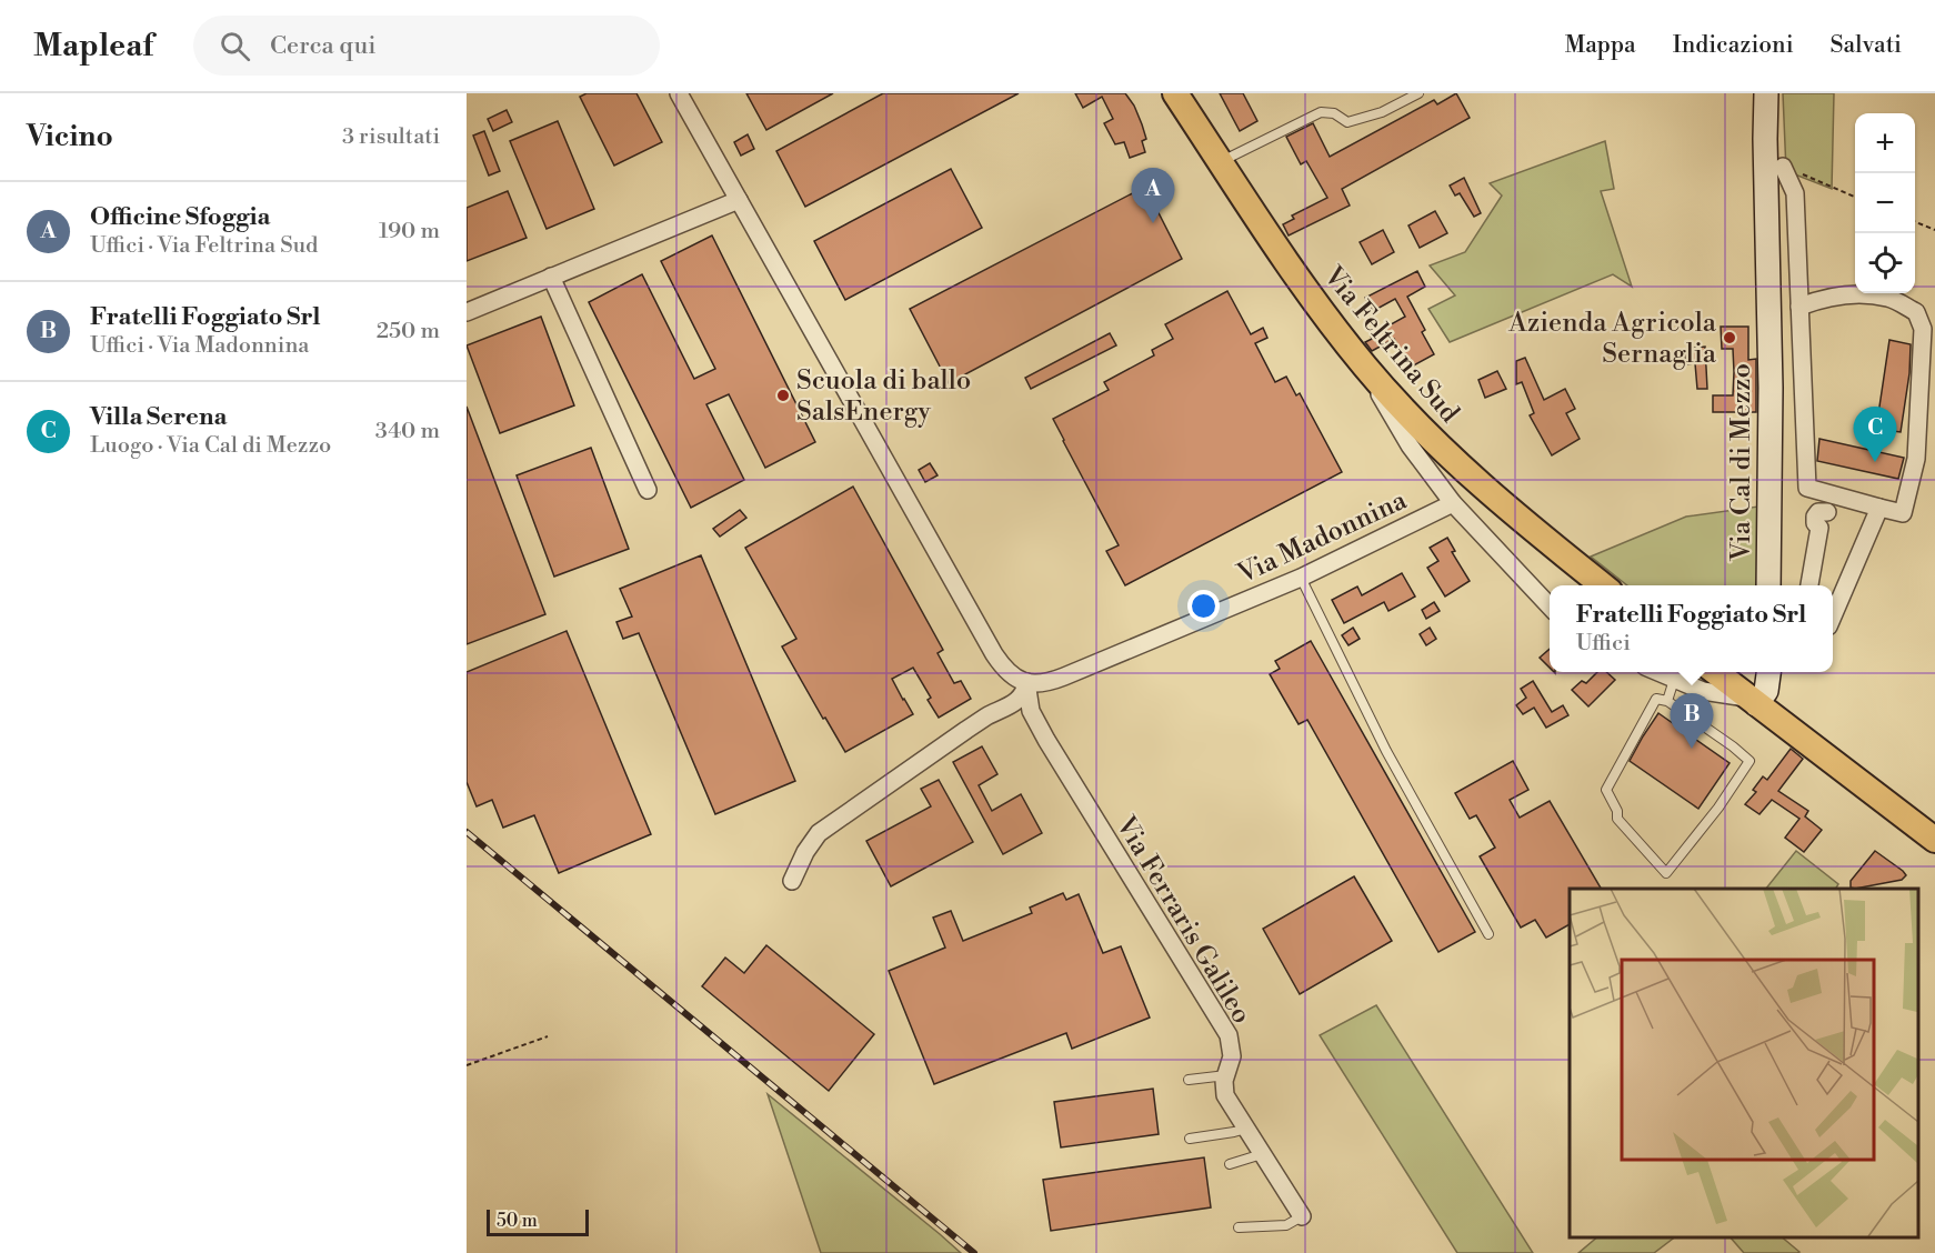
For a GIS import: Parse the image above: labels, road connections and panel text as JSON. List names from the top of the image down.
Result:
{
  "streets": {
    "main road": ["Via Feltrina Sud"],
    "street": ["Via Cal di Mezzo", "Via Madonnina", "Via Ferraris Galileo"]
  },
  "crossings": [
    ["Via Feltrina Sud", "Via Madonnina"],
    ["Via Madonnina", "Via Ferraris Galileo"]
  ],
  "places": ["Azienda Agricola Sernaglia", "Scuola di ballo SalsEnergy"],
  "scale_bar": "50 m",
  "page": {
    "header": "Mapleaf",
    "search": "Cerca qui",
    "nav": ["Mappa", "Indicazioni", "Salvati"],
    "heading": ["Vicino", "3 risultati"],
    "map_buttons": ["+", "−"],
    "pins": ["A", "C", "B"],
    "list": [
      {
        "mark": "A",
        "name": "Officine Sfoggia",
        "note": "Uffici · Via Feltrina Sud",
        "value": "190 m"
      },
      {
        "mark": "B",
        "name": "Fratelli Foggiato Srl",
        "note": "Uffici · Via Madonnina",
        "value": "250 m"
      },
      {
        "mark": "C",
        "name": "Villa Serena",
        "note": "Luogo · Via Cal di Mezzo",
        "value": "340 m"
      }
    ],
    "popup": ["Fratelli Foggiato Srl", "Uffici"],
    "scale": "50 m"
  }
}
